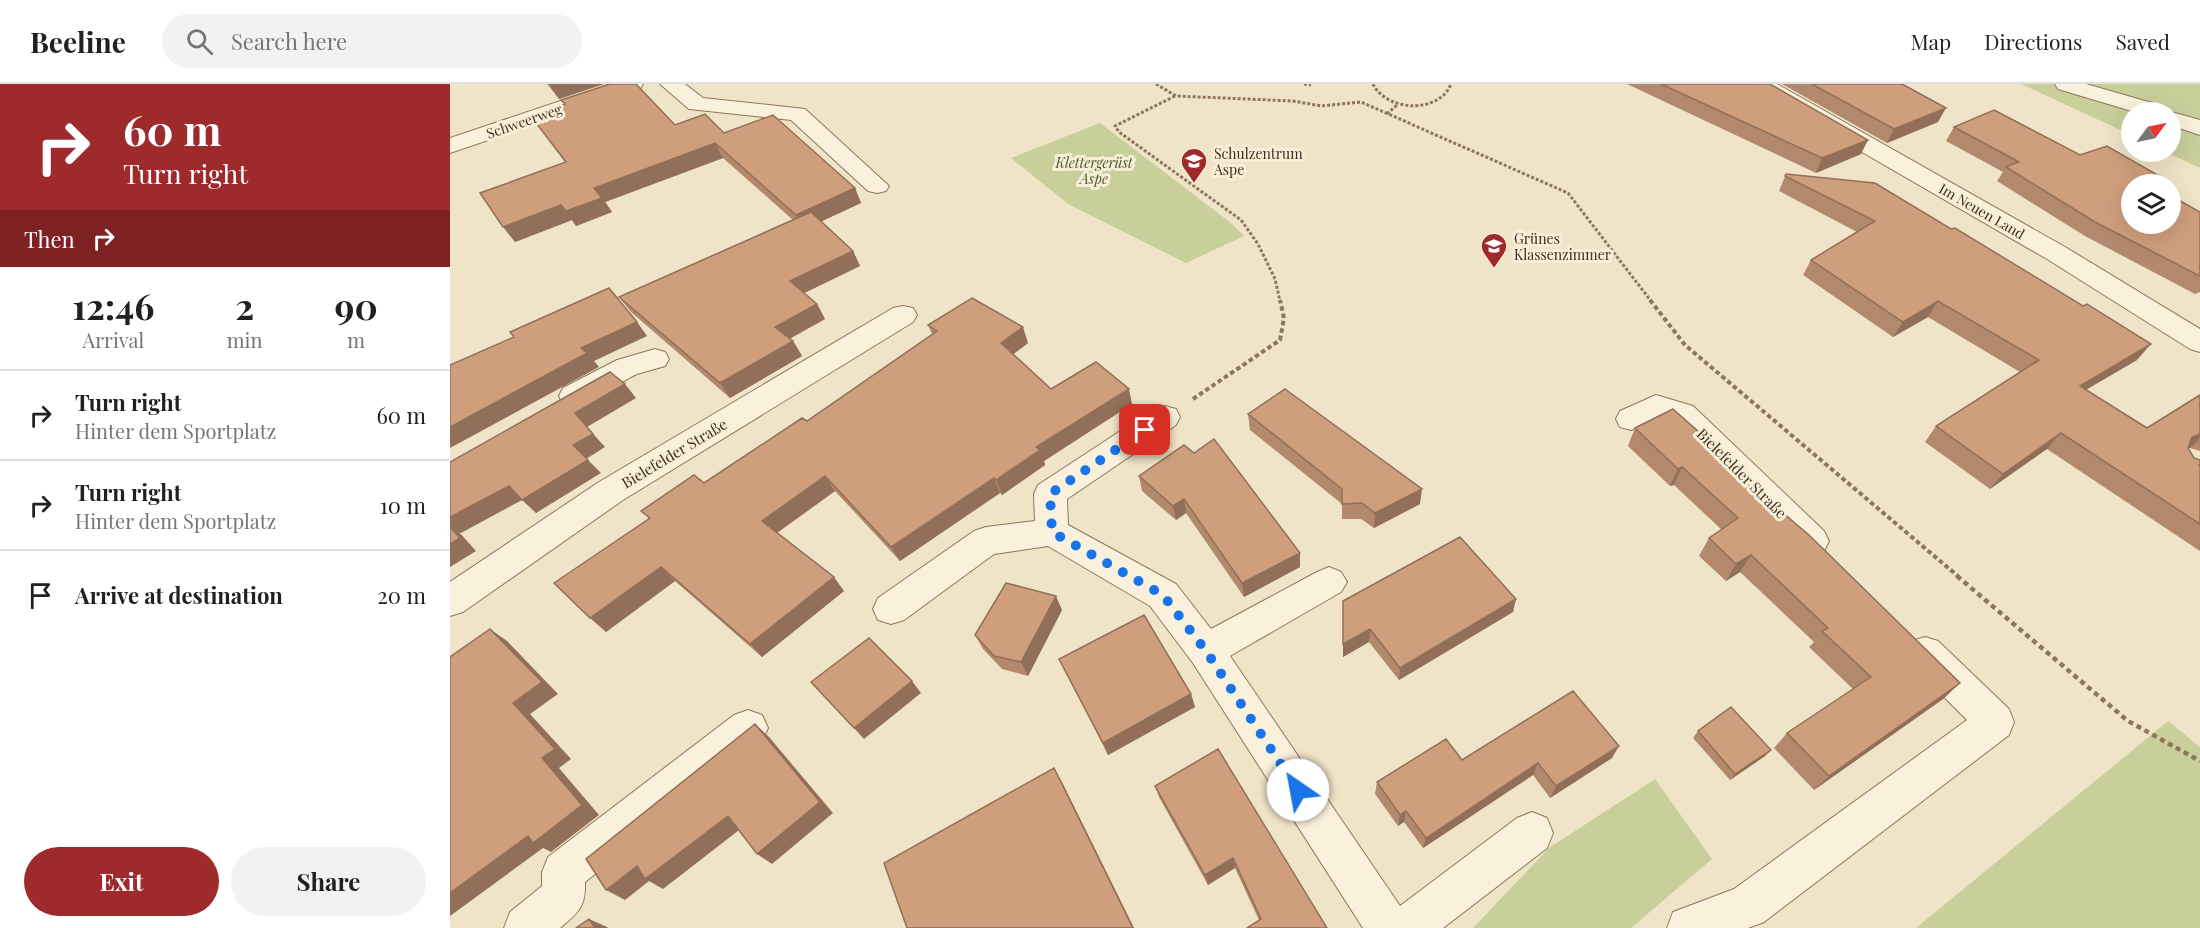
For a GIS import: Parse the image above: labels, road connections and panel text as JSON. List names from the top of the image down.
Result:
{
  "streets": {
    "street": ["Schweerweg", "Im Neuen Land", "Bielefelder Straße"]
  },
  "parks": ["Klettergerüst Aspe"],
  "places": {
    "school or university": ["Schulzentrum Aspe", "Grünes Klassenzimmer"]
  },
  "north": "top right",
  "page": {
    "header": "Beeline",
    "search": "Search here",
    "nav": ["Map", "Directions", "Saved"],
    "turn": ["60 m", "Turn right"],
    "then": "Then",
    "eta": [
      "12:46",
      "Arrival",
      "2",
      "min",
      "90",
      "m"
    ],
    "list": [
      {
        "name": "Turn right",
        "note": "Hinter dem Sportplatz",
        "value": "60 m"
      },
      {
        "name": "Turn right",
        "note": "Hinter dem Sportplatz",
        "value": "10 m"
      },
      {
        "name": "Arrive at destination",
        "value": "20 m"
      }
    ],
    "buttons": ["Exit", "Share"]
  }
}
